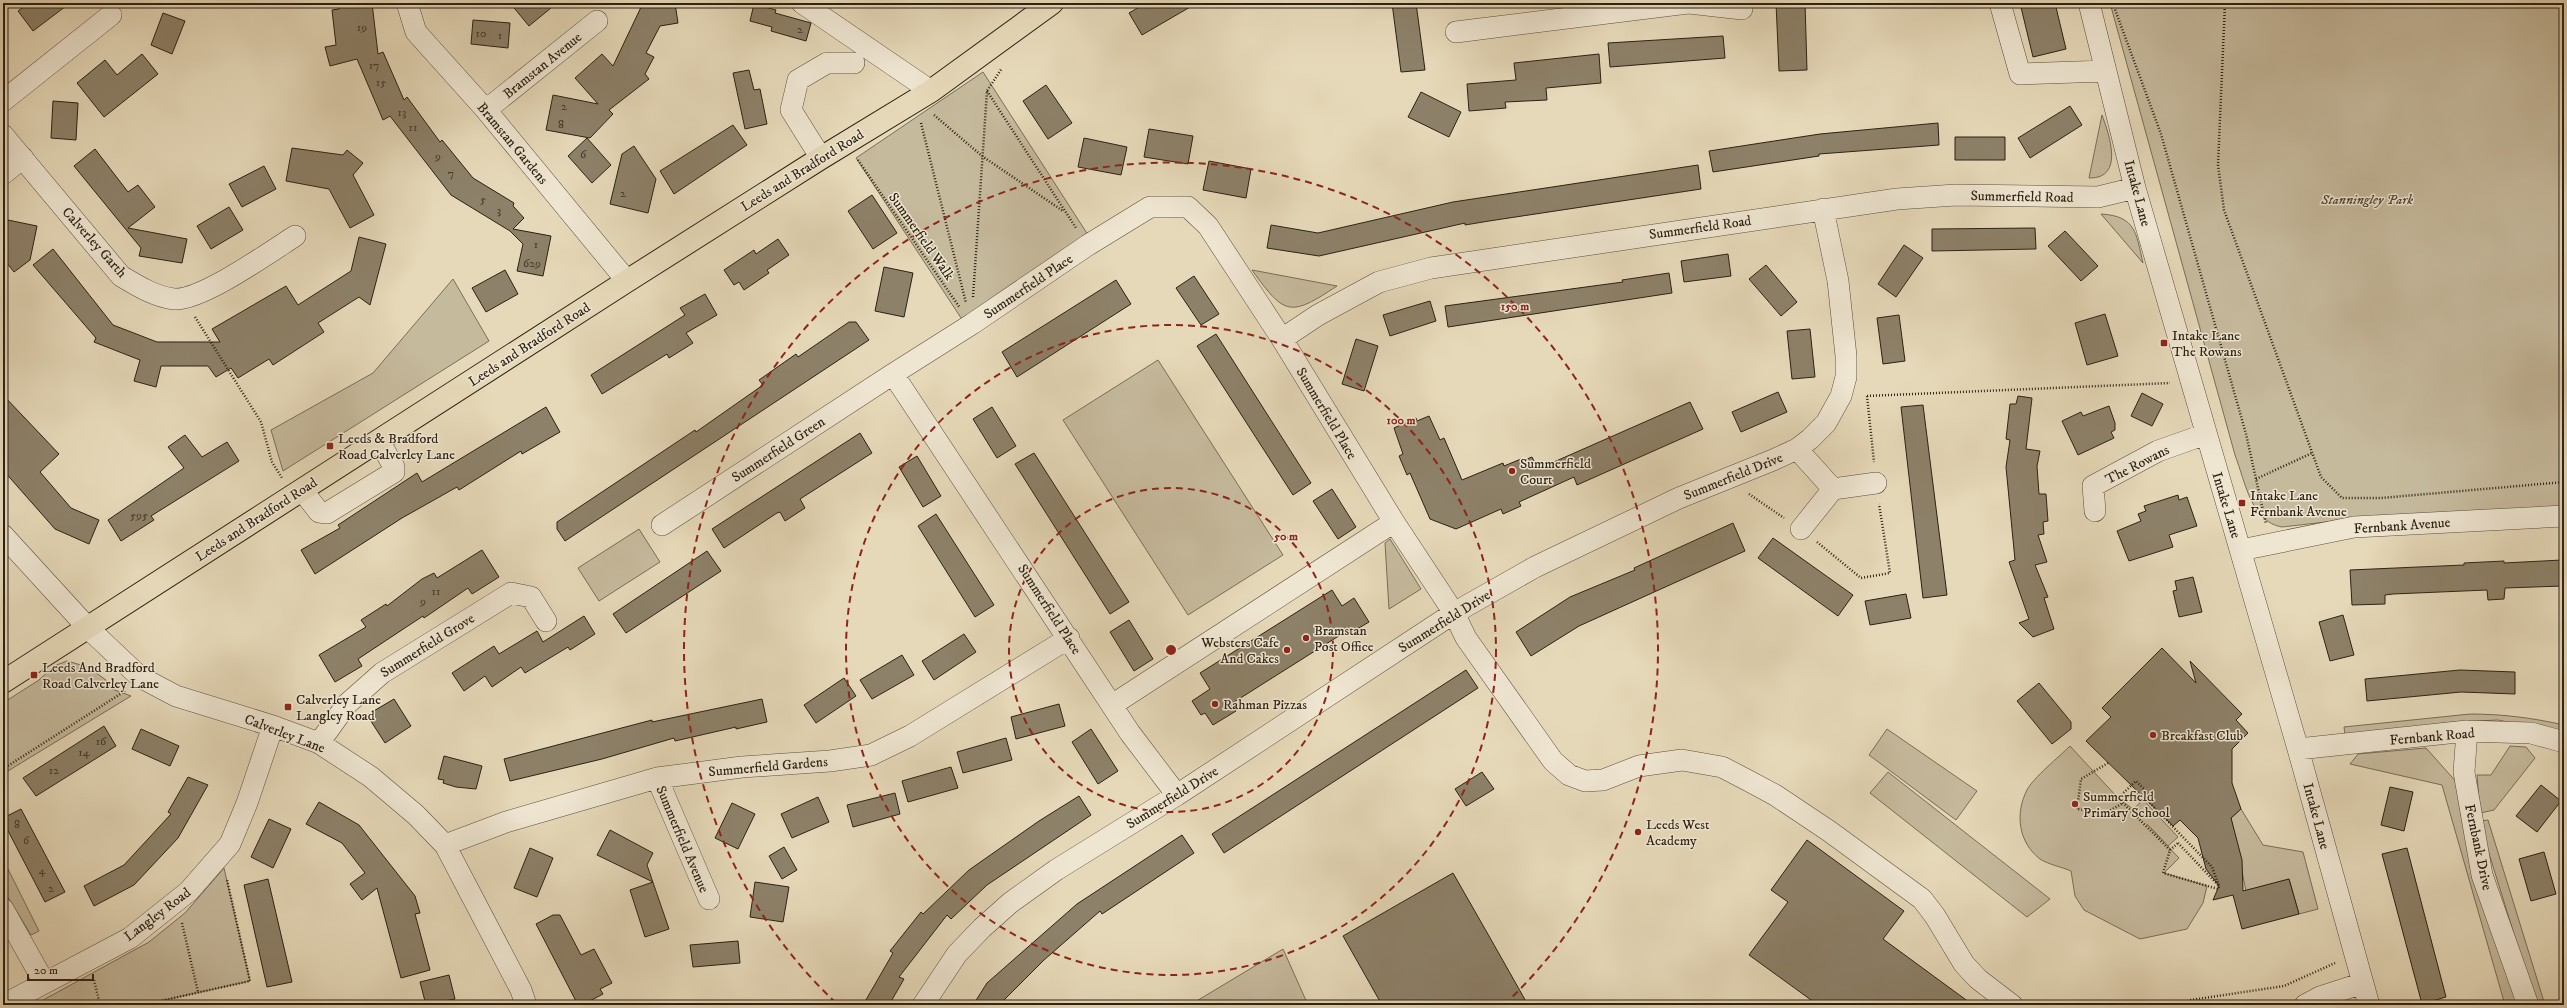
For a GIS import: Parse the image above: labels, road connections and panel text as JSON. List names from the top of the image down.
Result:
{
  "streets": {
    "main road": ["Leeds and Bradford Road"],
    "street": [
      "Bramstan Avenue",
      "Bramstan Gardens",
      "Intake Lane",
      "Summerfield Road",
      "Calverley Garth",
      "Summerfield Place",
      "Summerfield Green",
      "The Rowans",
      "Summerfield Drive",
      "Fernbank Avenue",
      "Summerfield Grove",
      "Calverley Lane",
      "Fernbank Road",
      "Summerfield Gardens",
      "Summerfield Avenue",
      "Fernbank Drive",
      "Langley Road"
    ],
    "path": ["Summerfield Walk"]
  },
  "crossings": [
    ["Bramstan Avenue", "Bramstan Gardens"],
    ["Bramstan Gardens", "Leeds and Bradford Road"],
    ["Leeds and Bradford Road", "Calverley Lane"],
    ["Intake Lane", "Summerfield Road"],
    ["Intake Lane", "The Rowans"],
    ["Intake Lane", "Fernbank Avenue"],
    ["Intake Lane", "Fernbank Road"],
    ["Summerfield Road", "Summerfield Place"],
    ["Summerfield Road", "Summerfield Drive"],
    ["Summerfield Walk", "Summerfield Place"],
    ["Summerfield Place", "Summerfield Green"],
    ["Summerfield Place", "Summerfield Drive"],
    ["Summerfield Place", "Summerfield Gardens"],
    ["Summerfield Grove", "Calverley Lane"],
    ["Calverley Lane", "Summerfield Gardens"],
    ["Calverley Lane", "Langley Road"],
    ["Fernbank Road", "Fernbank Drive"],
    ["Summerfield Gardens", "Summerfield Avenue"]
  ],
  "parks": ["Stanningley Park"],
  "places": {
    "transit": [
      "Intake Lane The Rowans",
      "Leeds & Bradford Road Calverley Lane",
      "Intake Lane Fernbank Avenue",
      "Leeds And Bradford Road Calverley Lane",
      "Calverley Lane Langley Road"
    ],
    "other": [
      "Summerfield Court",
      "Bramstan Post Office",
      "Websters Cafe And Cakes",
      "Rahman Pizzas",
      "Breakfast Club",
      "Summerfield Primary School",
      "Leeds West Academy"
    ]
  },
  "house_numbers": [
    "19",
    "2",
    "10",
    "1",
    "17",
    "15",
    "2",
    "13",
    "8",
    "11",
    "6",
    "9",
    "7",
    "2",
    "5",
    "3",
    "1",
    "629",
    "595",
    "11",
    "9",
    "16",
    "14",
    "12",
    "8",
    "6",
    "4",
    "2"
  ],
  "scale_bar": "20 m",
  "rings": ["150 m", "100 m", "50 m"]
}
